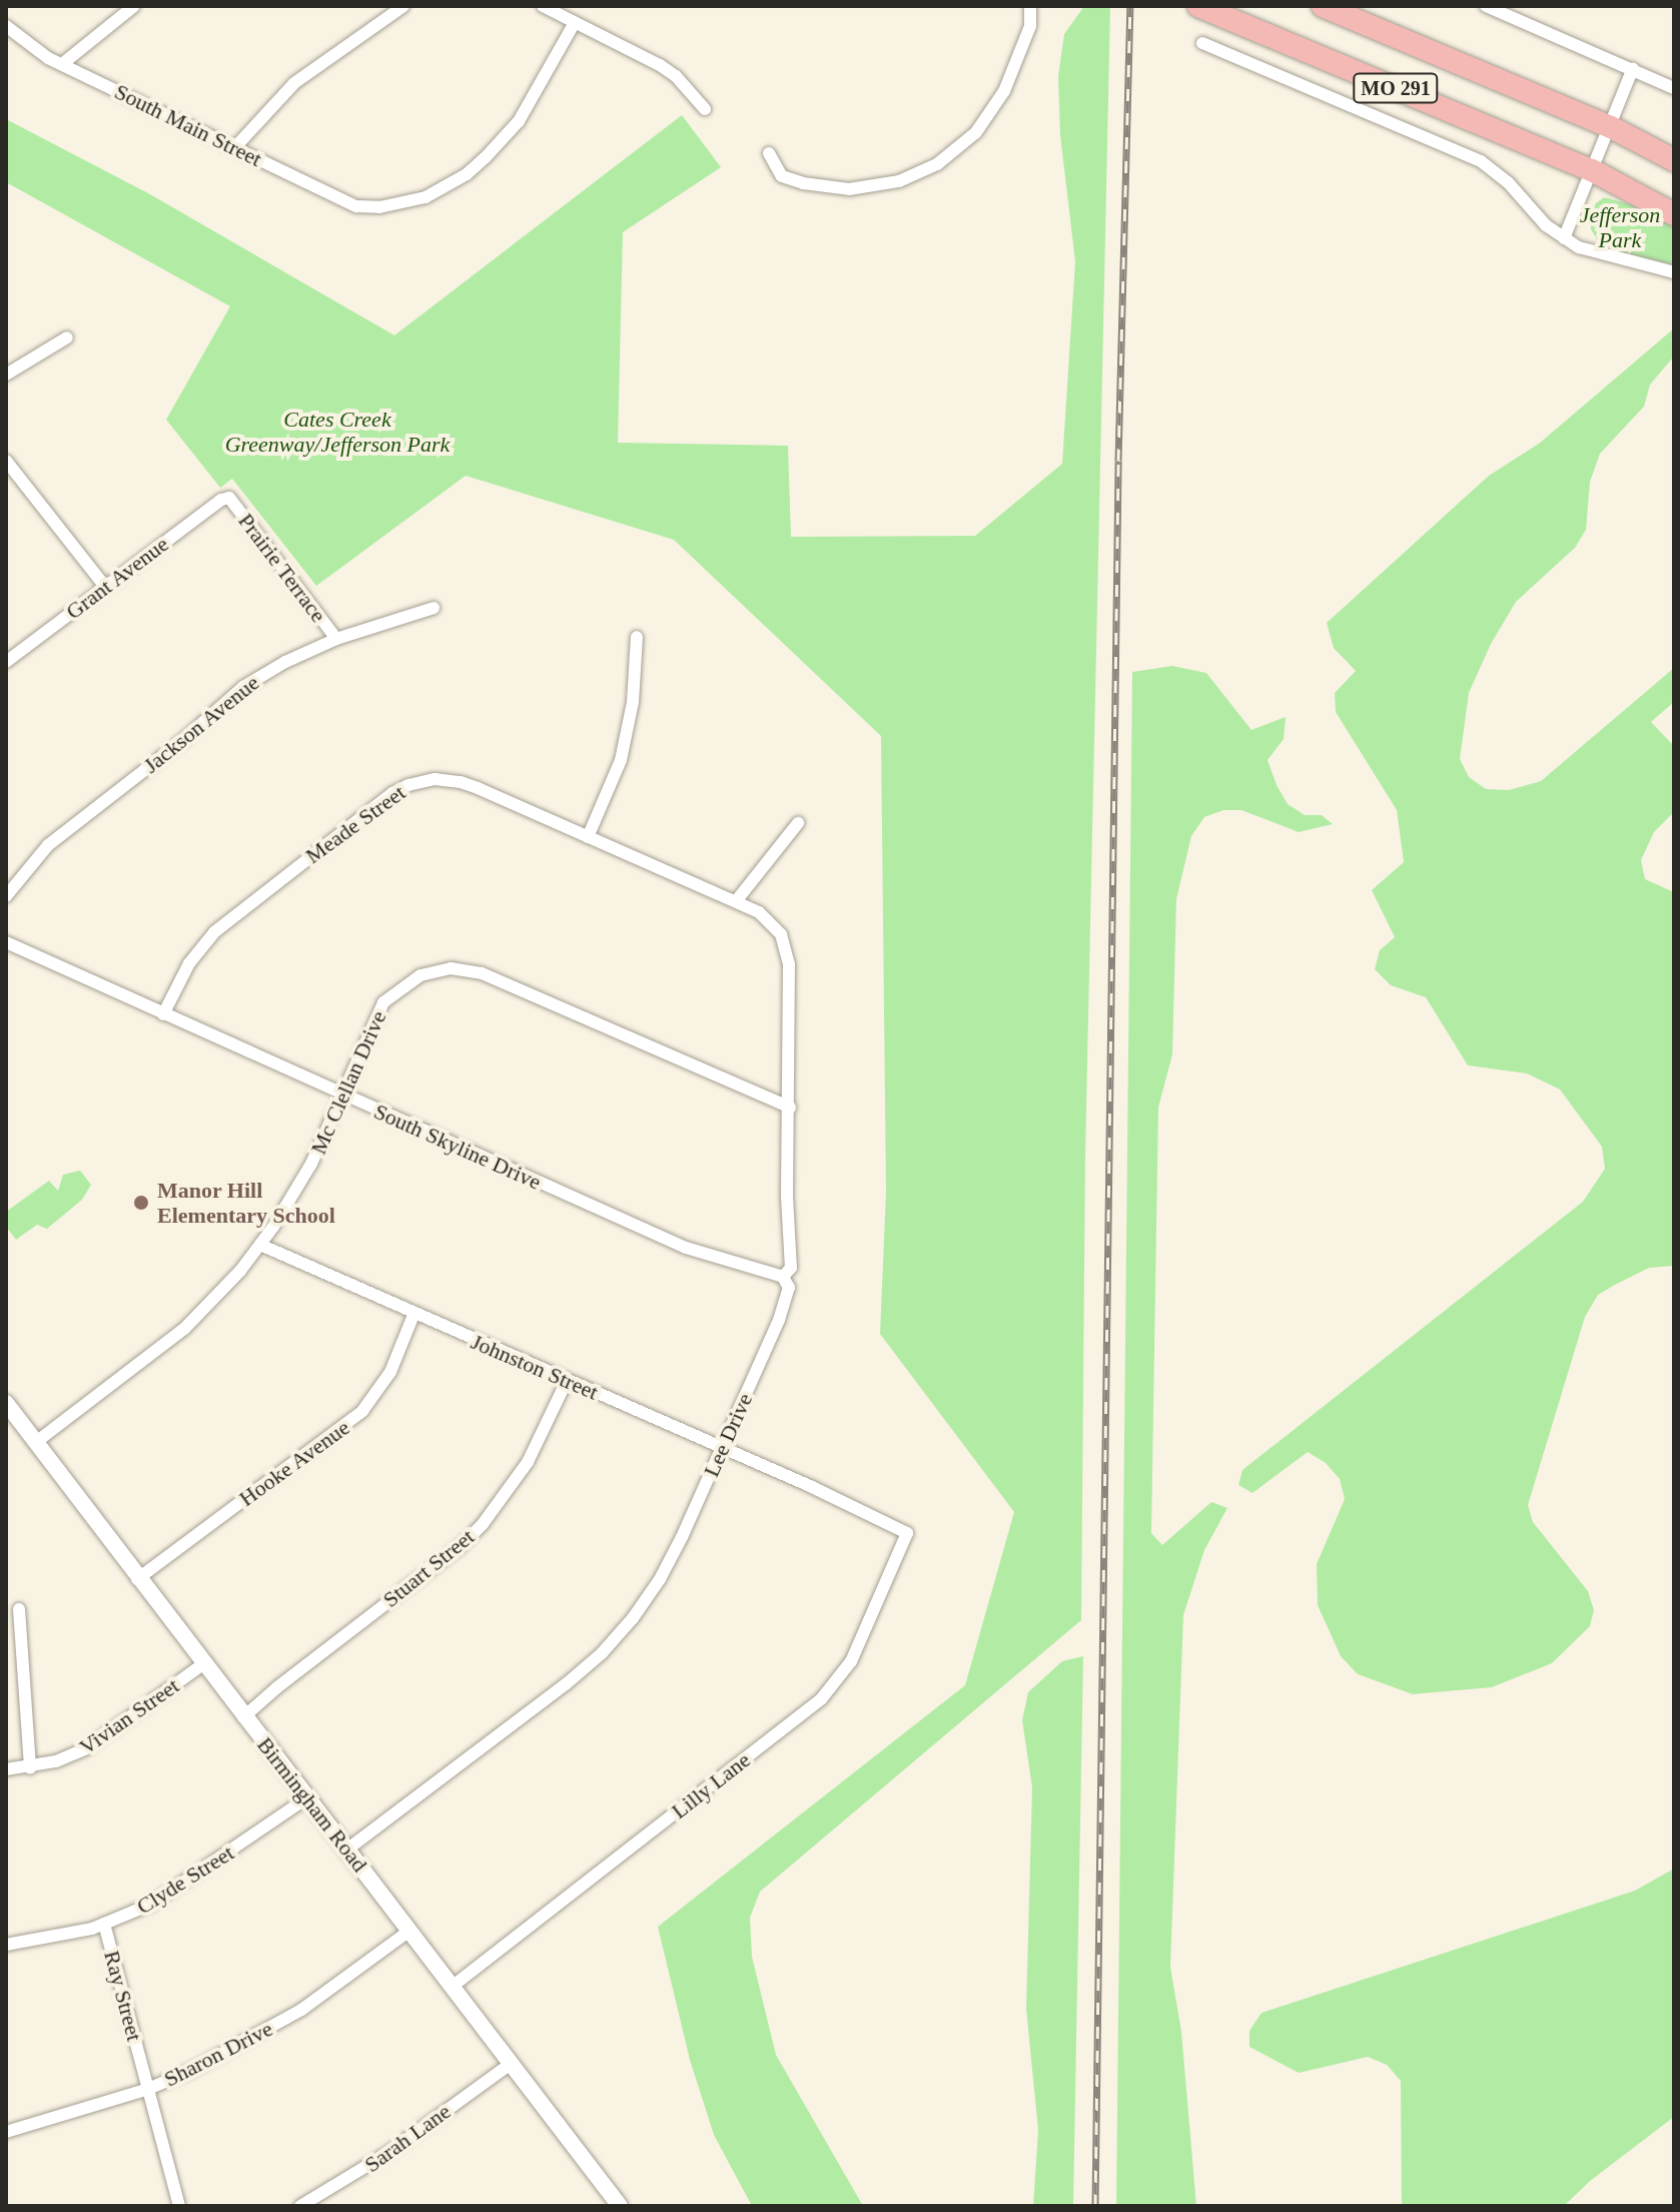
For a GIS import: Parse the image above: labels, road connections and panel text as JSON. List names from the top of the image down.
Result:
{
  "streets": {
    "highway": ["MO 291"],
    "street": [
      "South Main Street",
      "Prairie Terrace",
      "Grant Avenue",
      "Jackson Avenue",
      "Meade Street",
      "Mc Clellan Drive",
      "South Skyline Drive",
      "Johnston Street",
      "Lee Drive",
      "Hooke Avenue",
      "Stuart Street",
      "Vivian Street",
      "Lilly Lane",
      "Birmingham Road",
      "Clyde Street",
      "Ray Street",
      "Sharon Drive",
      "Sarah Lane"
    ]
  },
  "crossings": [
    ["Prairie Terrace", "Grant Avenue"],
    ["Prairie Terrace", "Jackson Avenue"],
    ["Meade Street", "South Skyline Drive"],
    ["Meade Street", "Lee Drive"],
    ["Mc Clellan Drive", "South Skyline Drive"],
    ["Mc Clellan Drive", "Johnston Street"],
    ["Mc Clellan Drive", "Lee Drive"],
    ["Mc Clellan Drive", "Birmingham Road"],
    ["South Skyline Drive", "Lee Drive"],
    ["Johnston Street", "Lee Drive"],
    ["Johnston Street", "Hooke Avenue"],
    ["Johnston Street", "Stuart Street"],
    ["Johnston Street", "Lilly Lane"],
    ["Lee Drive", "Birmingham Road"],
    ["Hooke Avenue", "Birmingham Road"],
    ["Stuart Street", "Birmingham Road"],
    ["Vivian Street", "Birmingham Road"],
    ["Lilly Lane", "Birmingham Road"],
    ["Birmingham Road", "Clyde Street"],
    ["Birmingham Road", "Sharon Drive"],
    ["Birmingham Road", "Sarah Lane"],
    ["Clyde Street", "Ray Street"],
    ["Ray Street", "Sharon Drive"]
  ],
  "parks": ["Jefferson Park", "Cates Creek Greenway/Jefferson Park"],
  "places": ["Manor Hill Elementary School"]
}
